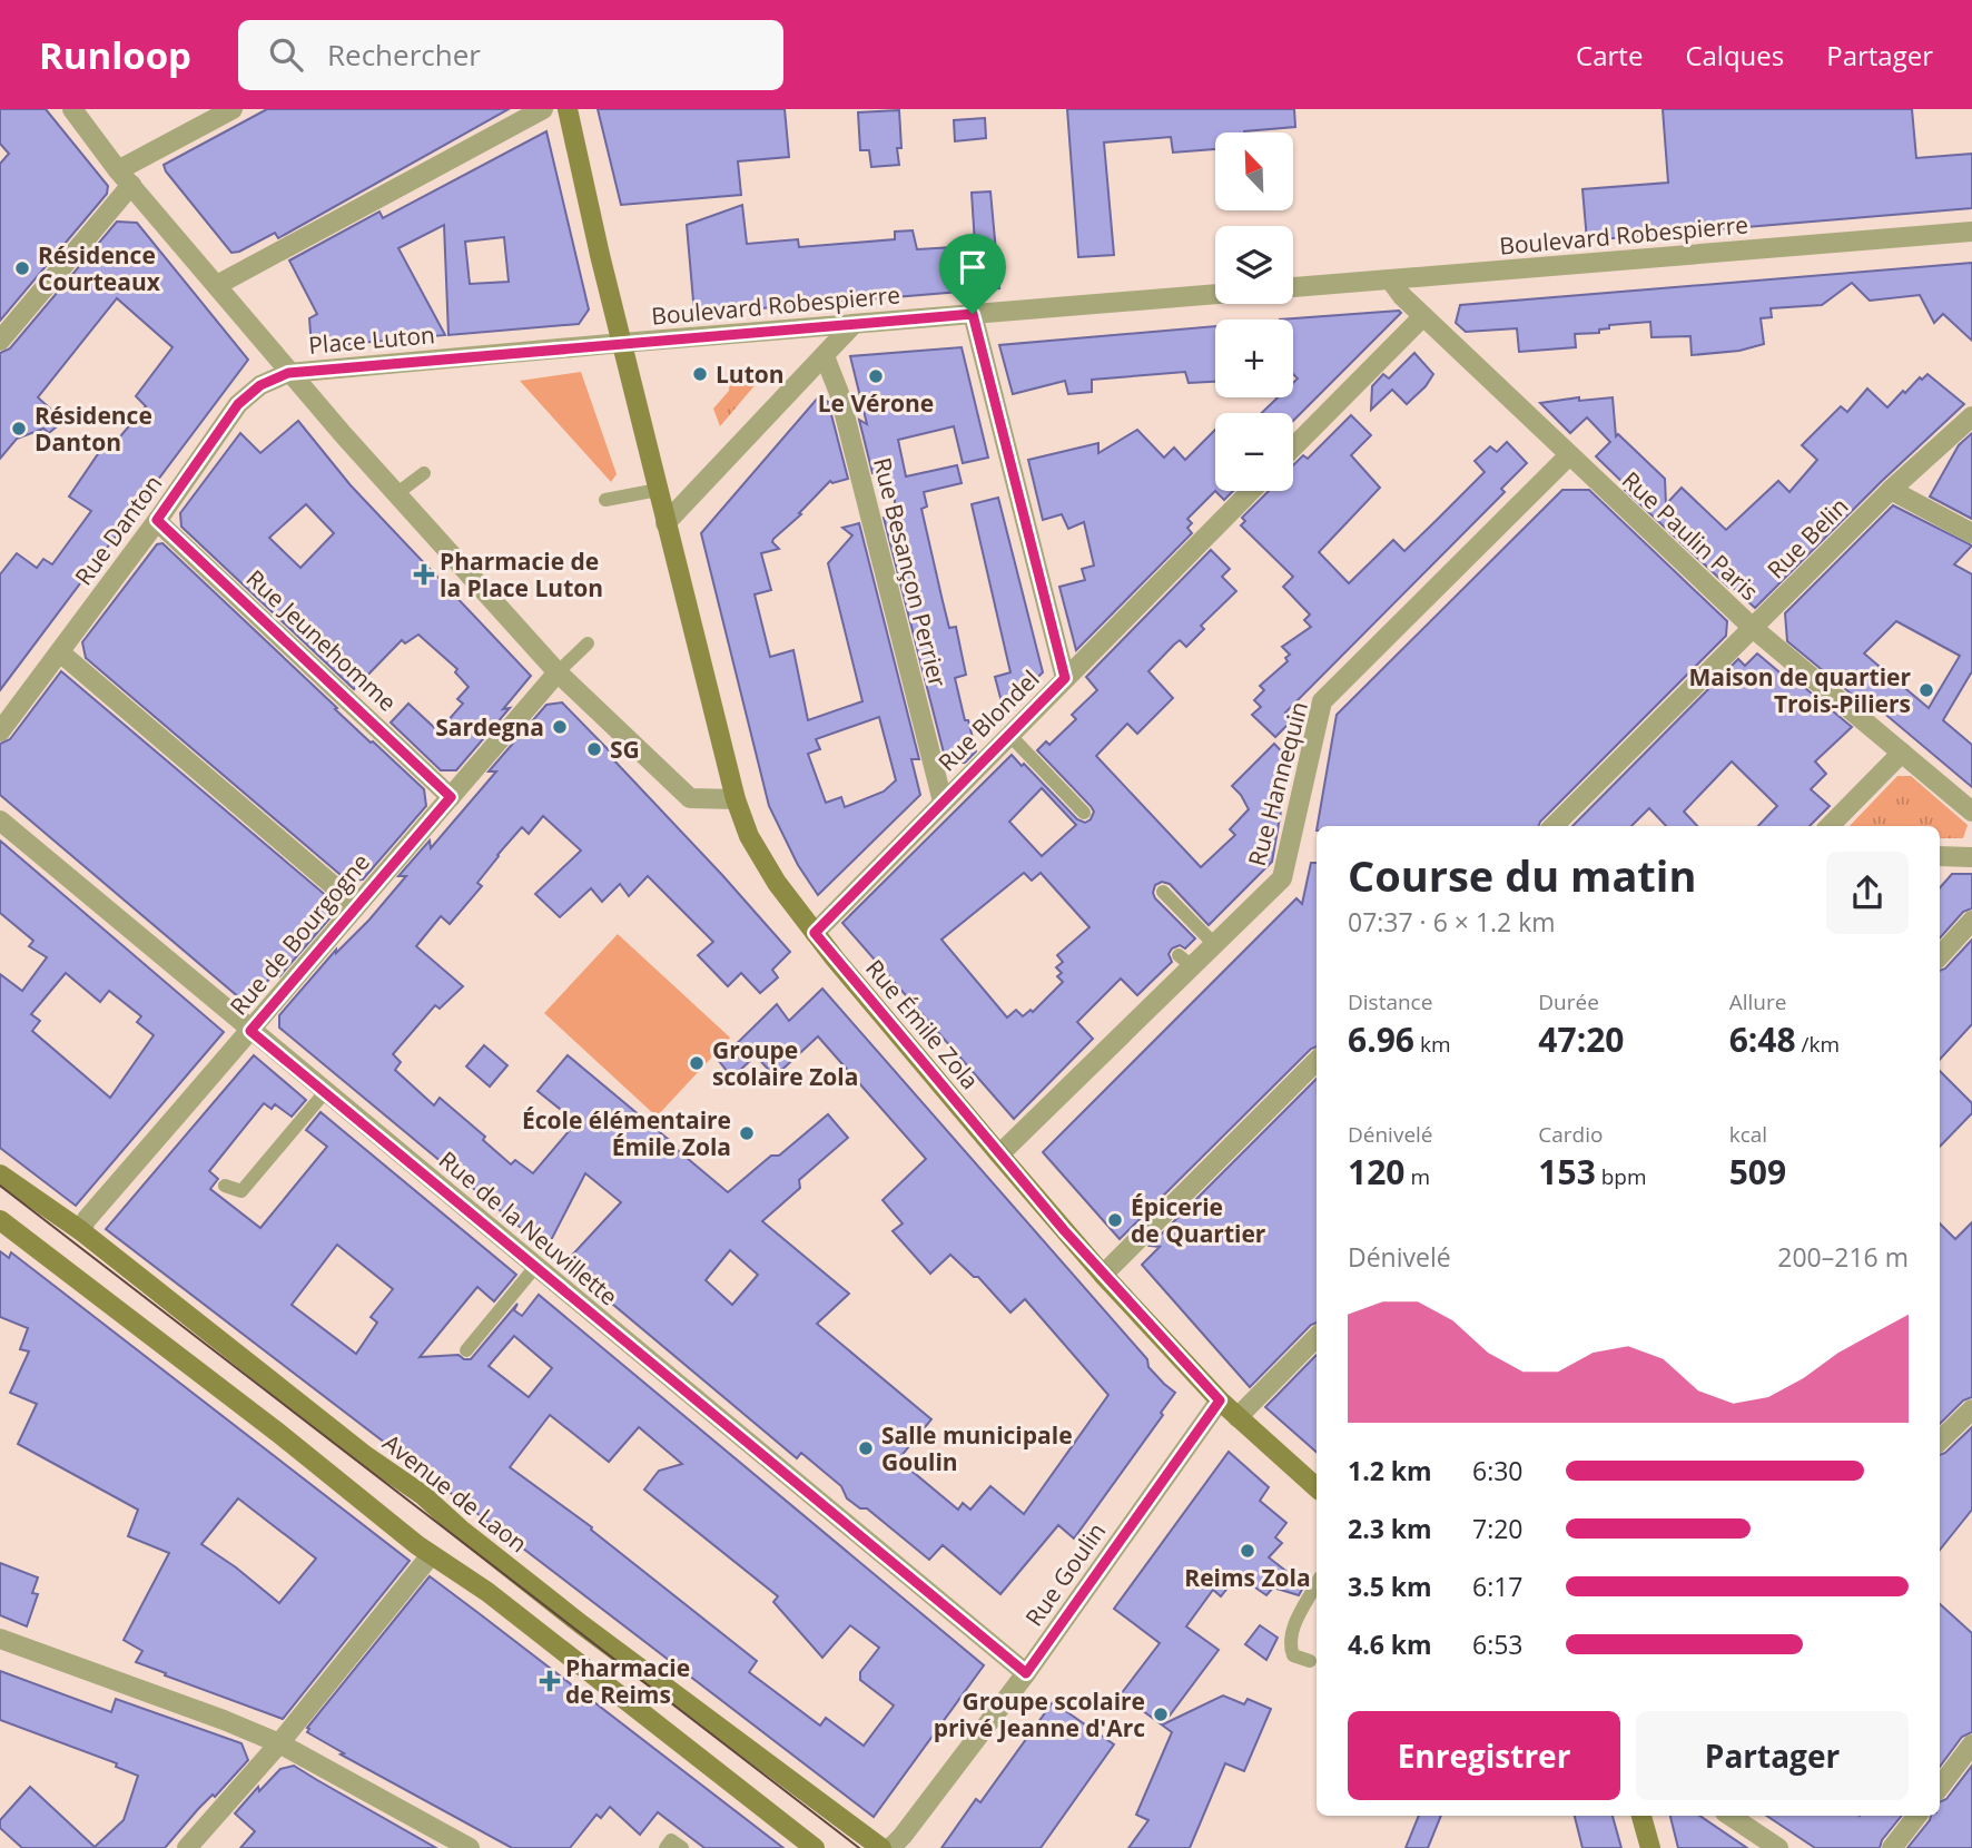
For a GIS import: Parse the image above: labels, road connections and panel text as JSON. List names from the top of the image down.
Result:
{
  "streets": {
    "main road": ["Rue Émile Zola", "Avenue de Laon"],
    "street": [
      "Boulevard Robespierre",
      "Place Luton",
      "Rue Danton",
      "Rue Paulin Paris",
      "Rue Belin",
      "Rue Besançon Perrier",
      "Rue Jeunehomme",
      "Rue Blondel",
      "Rue Hannequin",
      "Rue de Bourgogne",
      "Rue de la Neuvillette",
      "Rue Goulin"
    ]
  },
  "crossings": [
    ["Boulevard Robespierre", "Place Luton"],
    ["Boulevard Robespierre", "Rue Paulin Paris"],
    ["Boulevard Robespierre", "Rue Émile Zola"],
    ["Place Luton", "Rue Danton"],
    ["Place Luton", "Rue de Bourgogne"],
    ["Place Luton", "Rue Émile Zola"],
    ["Rue Danton", "Rue Jeunehomme"],
    ["Rue Paulin Paris", "Rue Belin"],
    ["Rue Paulin Paris", "Rue Hannequin"],
    ["Rue Besançon Perrier", "Rue Blondel"],
    ["Rue Jeunehomme", "Rue de Bourgogne"],
    ["Rue Blondel", "Rue Émile Zola"],
    ["Rue Hannequin", "Rue Émile Zola"],
    ["Rue de Bourgogne", "Rue de la Neuvillette"],
    ["Rue de Bourgogne", "Avenue de Laon"],
    ["Rue Émile Zola", "Rue Goulin"],
    ["Rue de la Neuvillette", "Rue Goulin"]
  ],
  "places": {
    "other": [
      "Résidence Courteaux",
      "Luton",
      "Le Vérone",
      "Résidence Danton",
      "Maison de quartier Trois-Piliers",
      "Sardegna",
      "SG",
      "Groupe scolaire Zola",
      "École élémentaire Émile Zola",
      "Épicerie de Quartier",
      "Salle municipale Goulin",
      "Reims Zola",
      "Groupe scolaire privé Jeanne d'Arc"
    ],
    "health": ["Pharmacie de la Place Luton", "Pharmacie de Reims"]
  },
  "north": "top left",
  "page": {
    "header": "Runloop",
    "search": "Rechercher",
    "nav": ["Carte", "Calques", "Partager"],
    "map_buttons": ["+", "−"],
    "heading": ["Course du matin", "07:37 · 6 × 1.2 km"],
    "stats": [
      ["Distance", "6.96 km"],
      ["Durée", "47:20"],
      ["Allure", "6:48 /km"],
      ["Dénivelé", "120 m"],
      ["Cardio", "153 bpm"],
      ["kcal", "509"]
    ],
    "chart": ["Dénivelé", "200–216 m"],
    "list": [
      {
        "name": "1.2 km",
        "note": "6:30"
      },
      {
        "name": "2.3 km",
        "note": "7:20"
      },
      {
        "name": "3.5 km",
        "note": "6:17"
      },
      {
        "name": "4.6 km",
        "note": "6:53"
      }
    ],
    "buttons": ["Enregistrer", "Partager"]
  }
}
